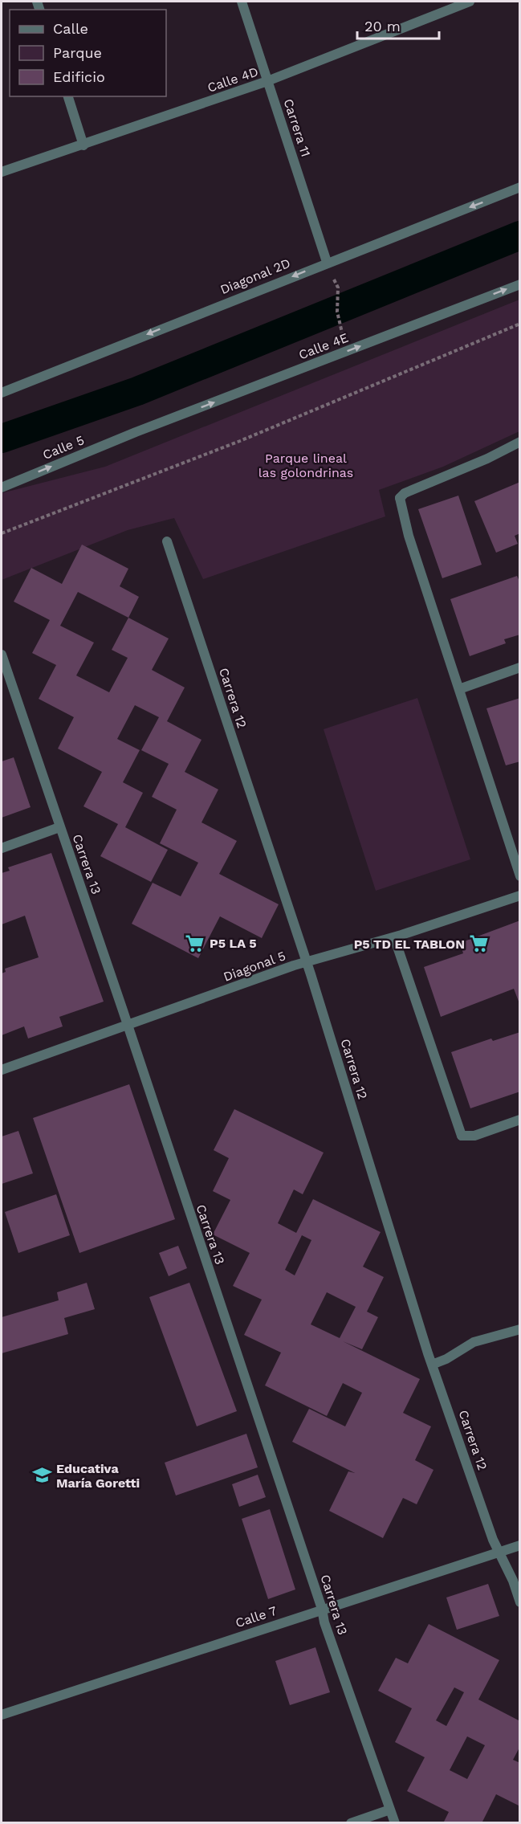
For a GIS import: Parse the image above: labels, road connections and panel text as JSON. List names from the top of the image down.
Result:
{
  "streets": {
    "street": [
      "Calle 4D",
      "Carrera 11",
      "Diagonal 2D",
      "Calle 4E",
      "Calle 5",
      "Carrera 12",
      "Carrera 13",
      "Diagonal 5",
      "Calle 7"
    ]
  },
  "crossings": [
    ["Calle 4D", "Carrera 11"],
    ["Carrera 11", "Diagonal 2D"],
    ["Calle 4E", "Calle 5"],
    ["Carrera 12", "Diagonal 5"],
    ["Carrera 12", "Calle 7"],
    ["Carrera 13", "Diagonal 5"],
    ["Carrera 13", "Calle 7"]
  ],
  "one_way": ["Diagonal 2D", "Calle 4E", "Calle 5"],
  "parks": ["Parque lineal las golondrinas"],
  "places": {
    "supermarket": ["P5 LA 5", "P5 TD EL TABLON"],
    "school or university": ["Educativa María Goretti"]
  },
  "legend": ["Calle", "Parque", "Edificio"],
  "scale_bar": "20 m"
}
